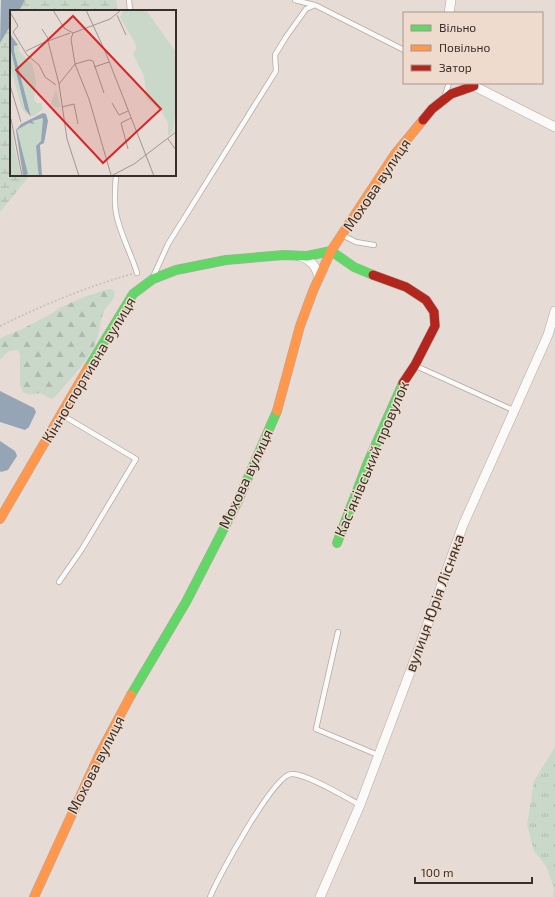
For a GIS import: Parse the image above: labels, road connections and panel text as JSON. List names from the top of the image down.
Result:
{
  "streets": {
    "street": [
      "Мохова вулиця",
      "Кінноспортивна вулиця",
      "Касʼянівський провулок",
      "вулиця Юрія Лісняка"
    ]
  },
  "crossings": [
    ["Мохова вулиця", "Кінноспортивна вулиця"],
    ["Мохова вулиця", "Касʼянівський провулок"],
    ["Кінноспортивна вулиця", "Касʼянівський провулок"]
  ],
  "legend": ["Вільно", "Повільно", "Затор"],
  "scale_bar": "100 m"
}
